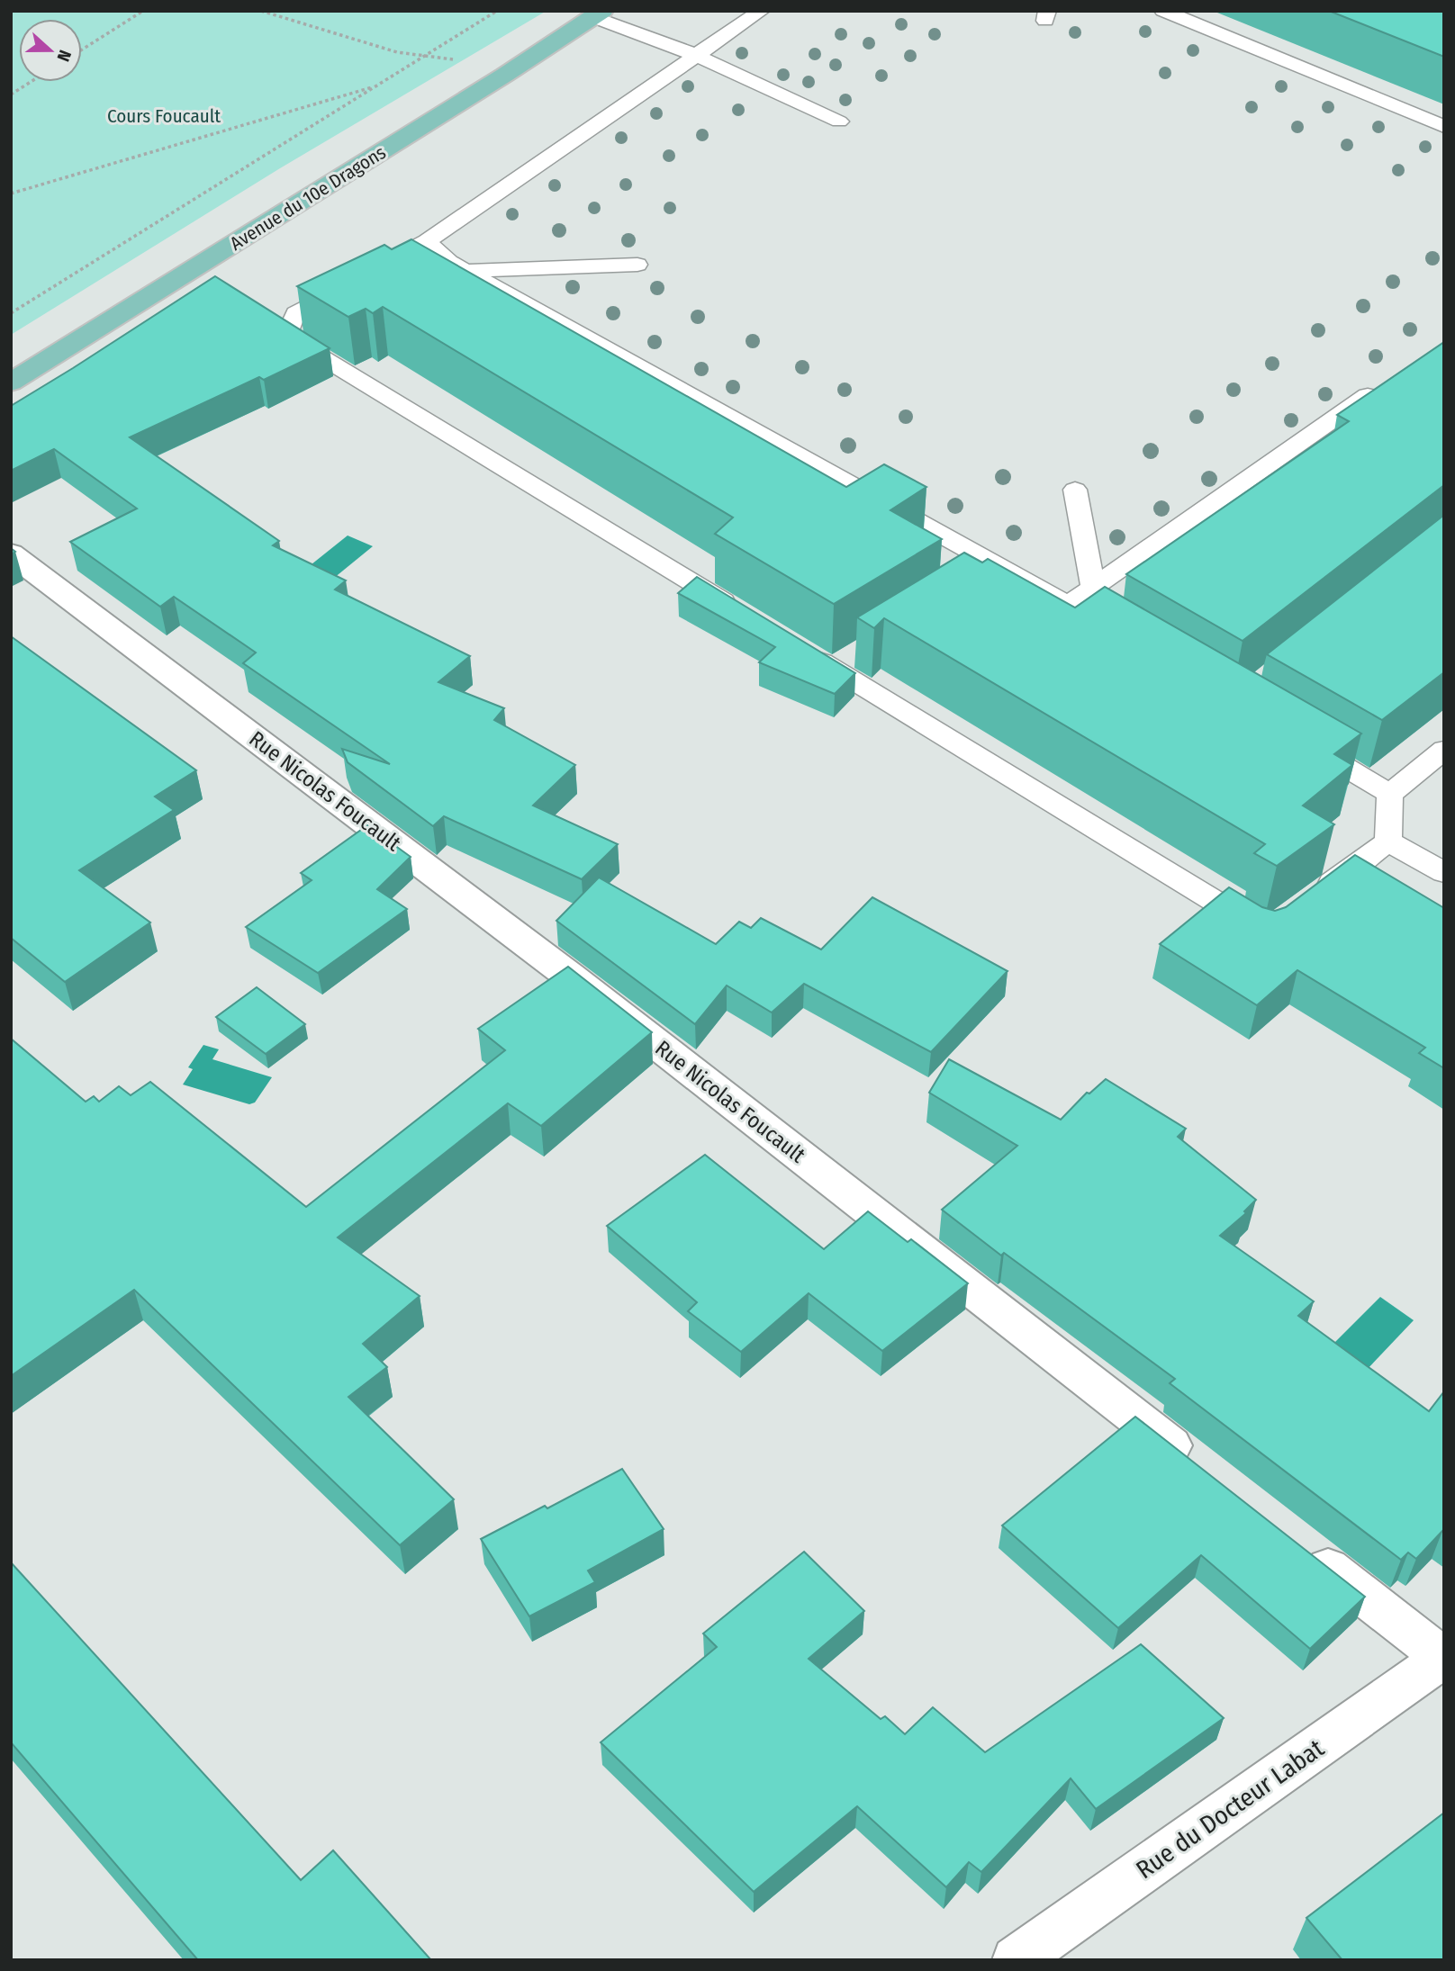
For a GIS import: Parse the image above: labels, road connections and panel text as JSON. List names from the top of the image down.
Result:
{
  "streets": {
    "main road": ["Avenue du 10e Dragons"],
    "street": ["Rue Nicolas Foucault", "Rue du Docteur Labat"]
  },
  "parks": ["Cours Foucault"],
  "north": "right"
}
